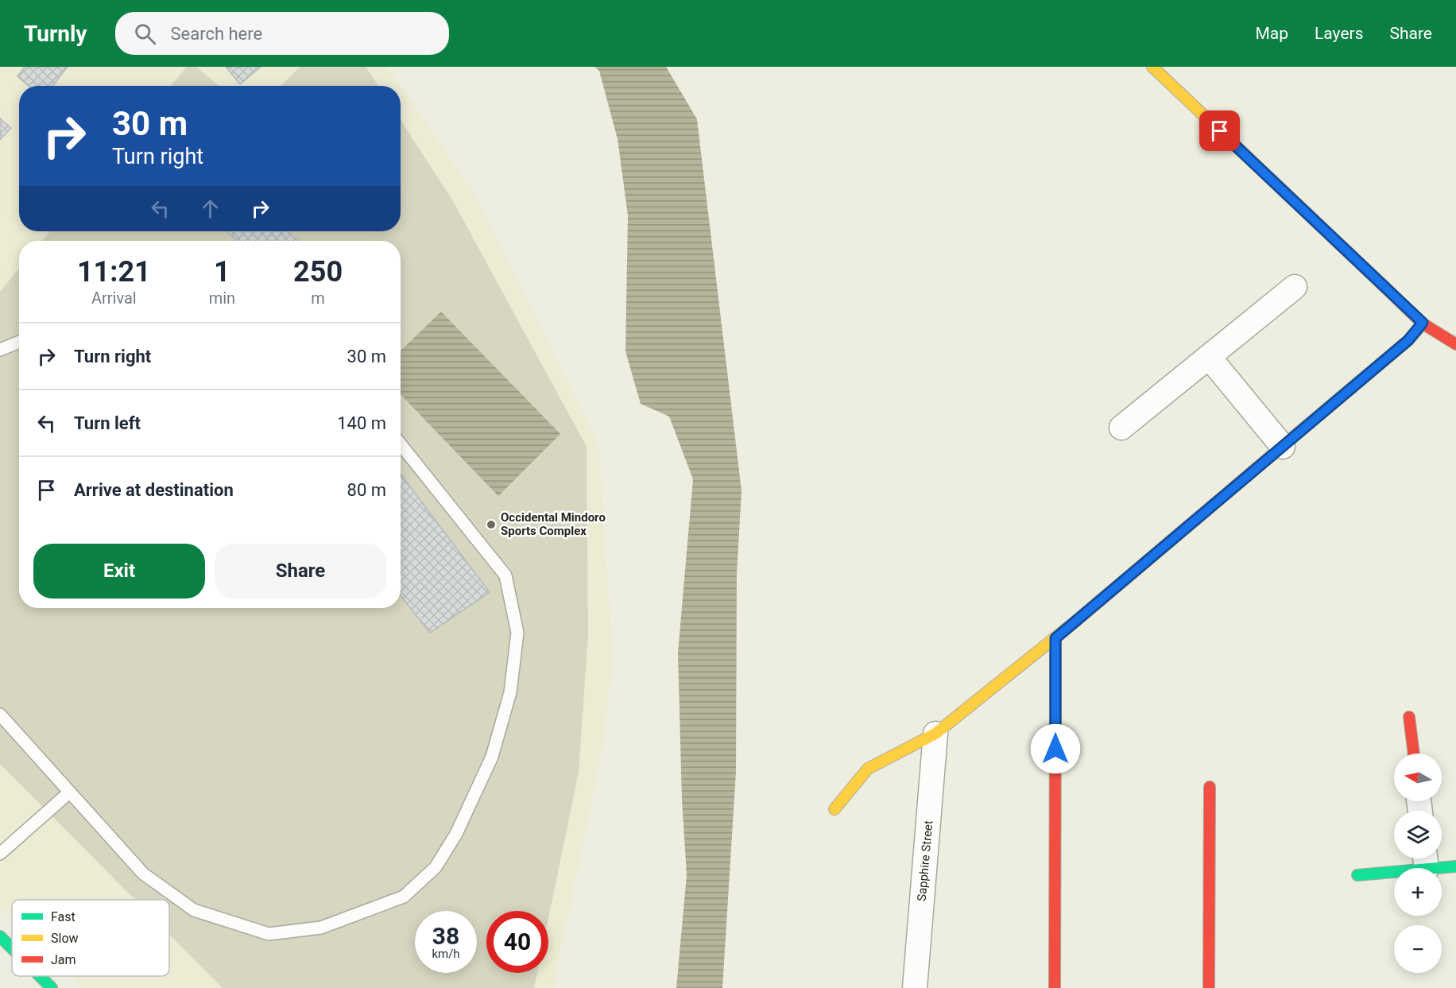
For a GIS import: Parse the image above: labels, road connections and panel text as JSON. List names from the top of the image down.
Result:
{
  "streets": {
    "street": ["Sapphire Street"]
  },
  "places": ["Occidental Mindoro Sports Complex"],
  "legend": ["Fast", "Slow", "Jam"],
  "north": "left",
  "page": {
    "header": "Turnly",
    "search": "Search here",
    "nav": ["Map", "Layers", "Share"],
    "turn": ["30 m", "Turn right"],
    "eta": [
      "11:21",
      "Arrival",
      "1",
      "min",
      "250",
      "m"
    ],
    "list": [
      {
        "name": "Turn right",
        "value": "30 m"
      },
      {
        "name": "Turn left",
        "value": "140 m"
      },
      {
        "name": "Arrive at destination",
        "value": "80 m"
      }
    ],
    "buttons": ["Exit", "Share"],
    "map_buttons": ["+", "−"],
    "speed": "38 km/h",
    "limit": "40"
  }
}
